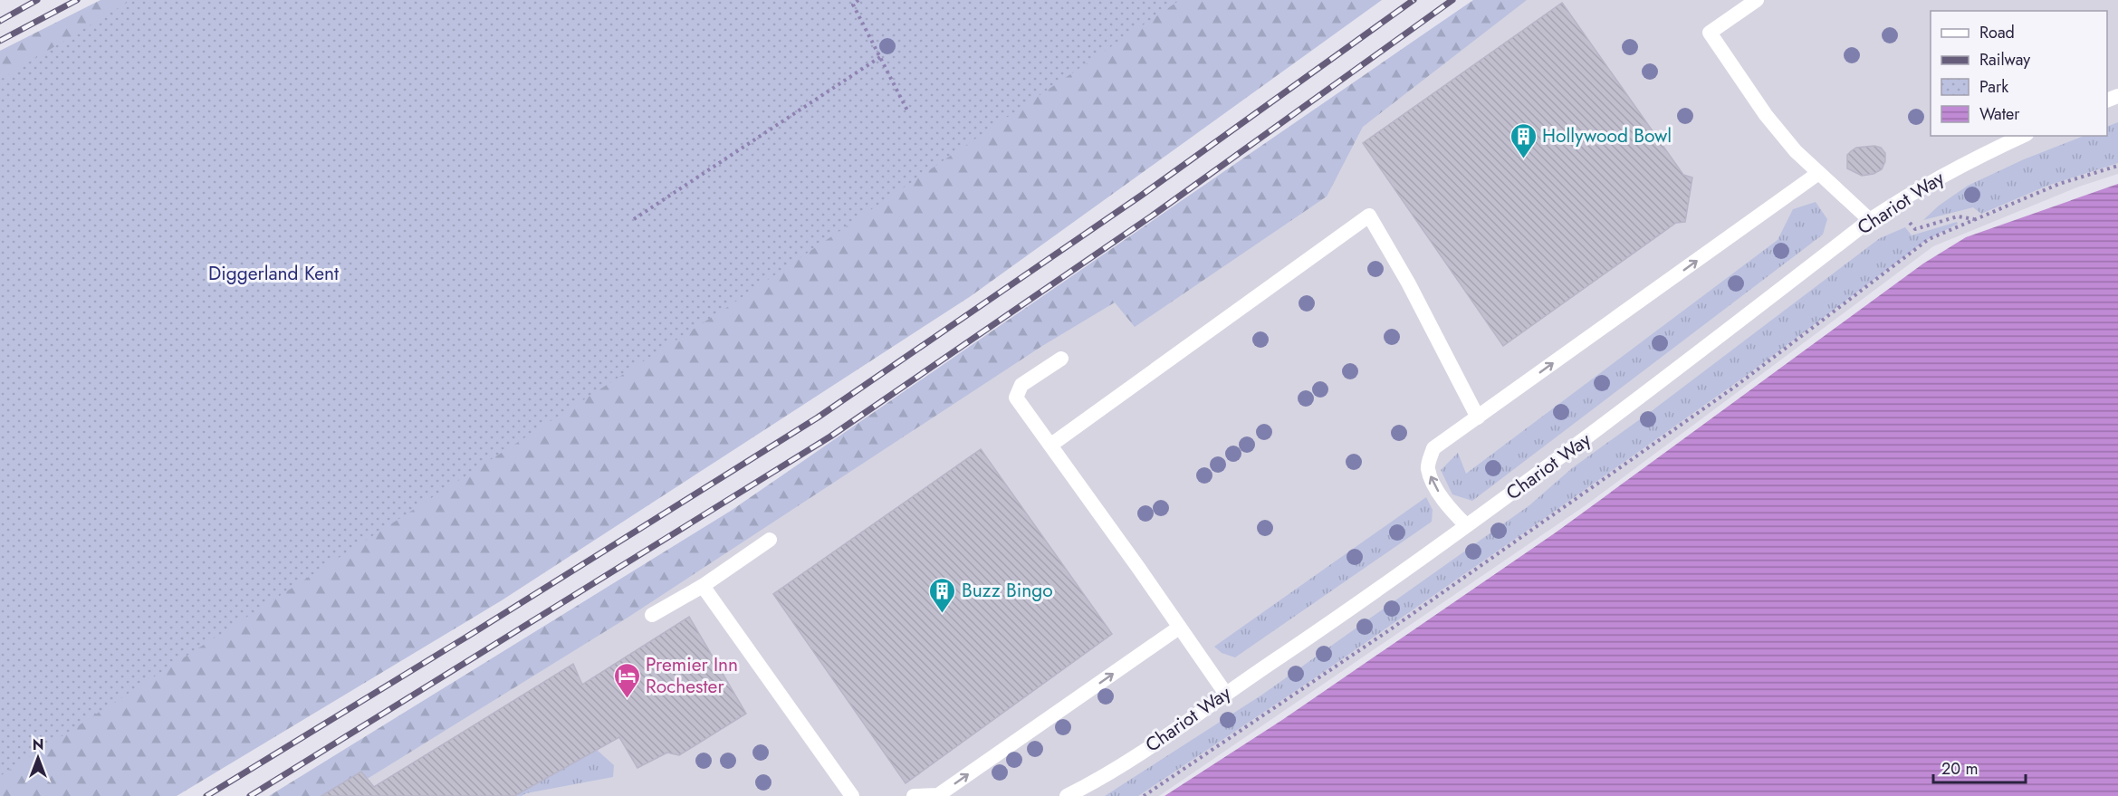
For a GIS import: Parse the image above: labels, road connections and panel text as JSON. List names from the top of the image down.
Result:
{
  "streets": {
    "street": ["Chariot Way"]
  },
  "parks": ["Diggerland Kent"],
  "places": {
    "building": ["Hollywood Bowl", "Buzz Bingo"],
    "hotel": ["Premier Inn Rochester"]
  },
  "legend": [
    "Road",
    "Railway",
    "Park",
    "Water"
  ],
  "scale_bar": "20 m",
  "north": "top"
}
